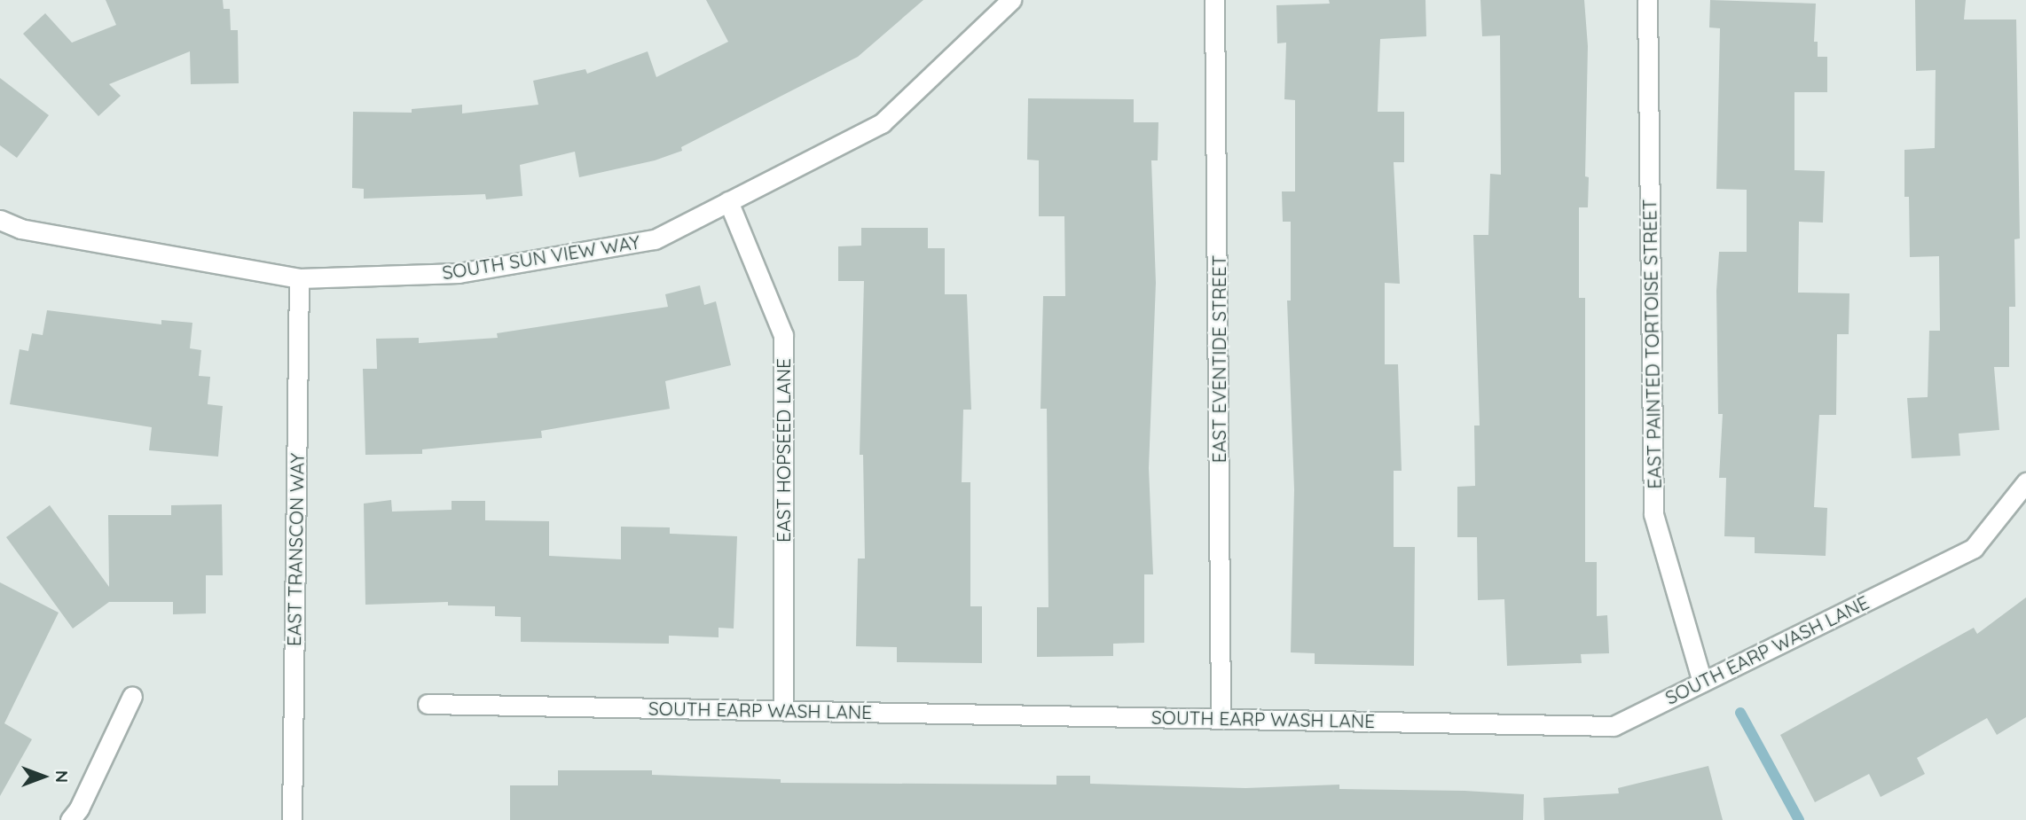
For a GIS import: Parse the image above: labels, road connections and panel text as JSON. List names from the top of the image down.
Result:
{
  "streets": {
    "street": [
      "SOUTH SUN VIEW WAY",
      "EAST PAINTED TORTOISE STREET",
      "EAST EVENTIDE STREET",
      "EAST HOPSEED LANE",
      "EAST TRANSCON WAY",
      "SOUTH EARP WASH LANE"
    ]
  },
  "crossings": [
    ["SOUTH SUN VIEW WAY", "EAST HOPSEED LANE"],
    ["SOUTH SUN VIEW WAY", "EAST TRANSCON WAY"],
    ["EAST PAINTED TORTOISE STREET", "SOUTH EARP WASH LANE"],
    ["EAST EVENTIDE STREET", "SOUTH EARP WASH LANE"],
    ["EAST HOPSEED LANE", "SOUTH EARP WASH LANE"]
  ],
  "north": "right"
}
